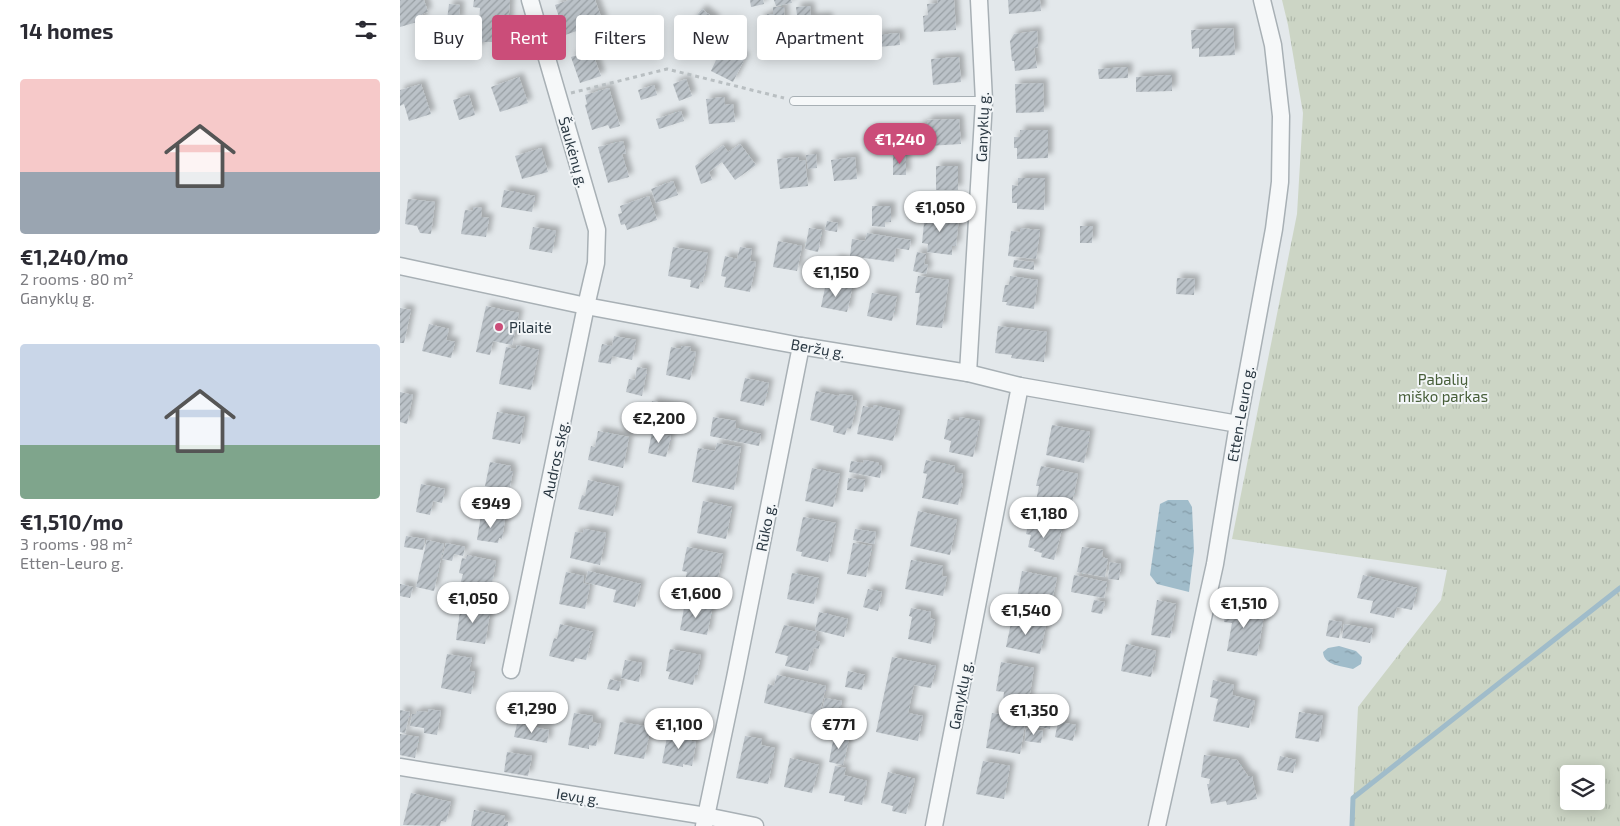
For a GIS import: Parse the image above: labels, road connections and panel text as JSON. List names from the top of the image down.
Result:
{
  "streets": {
    "street": [
      "Ganyklų g.",
      "Šaukėnų g.",
      "Beržų g.",
      "Etten-Leuro g.",
      "Audros skg.",
      "Rūko g.",
      "Ievų g."
    ]
  },
  "crossings": [
    ["Ganyklų g.", "Beržų g."],
    ["Šaukėnų g.", "Beržų g."],
    ["Šaukėnų g.", "Audros skg."],
    ["Beržų g.", "Etten-Leuro g."],
    ["Beržų g.", "Audros skg."],
    ["Beržų g.", "Rūko g."],
    ["Rūko g.", "Ievų g."]
  ],
  "parks": ["Pabalių miško parkas"],
  "places": ["Pilaitė"],
  "page": {
    "heading": "14 homes",
    "chip": [
      "Buy",
      "Rent",
      "Filters",
      "New",
      "Apartment"
    ],
    "list": [
      {
        "name": "€1,240/mo",
        "note": "2 rooms · 80 m² · Ganyklų g."
      },
      {
        "name": "€1,510/mo",
        "note": "3 rooms · 98 m² · Etten-Leuro g."
      }
    ],
    "price": [
      "€1,240",
      "€1,050",
      "€1,150",
      "€2,200",
      "€949",
      "€1,180",
      "€1,600",
      "€1,050",
      "€1,510",
      "€1,540",
      "€1,290",
      "€1,350",
      "€1,100",
      "€771"
    ]
  }
}
